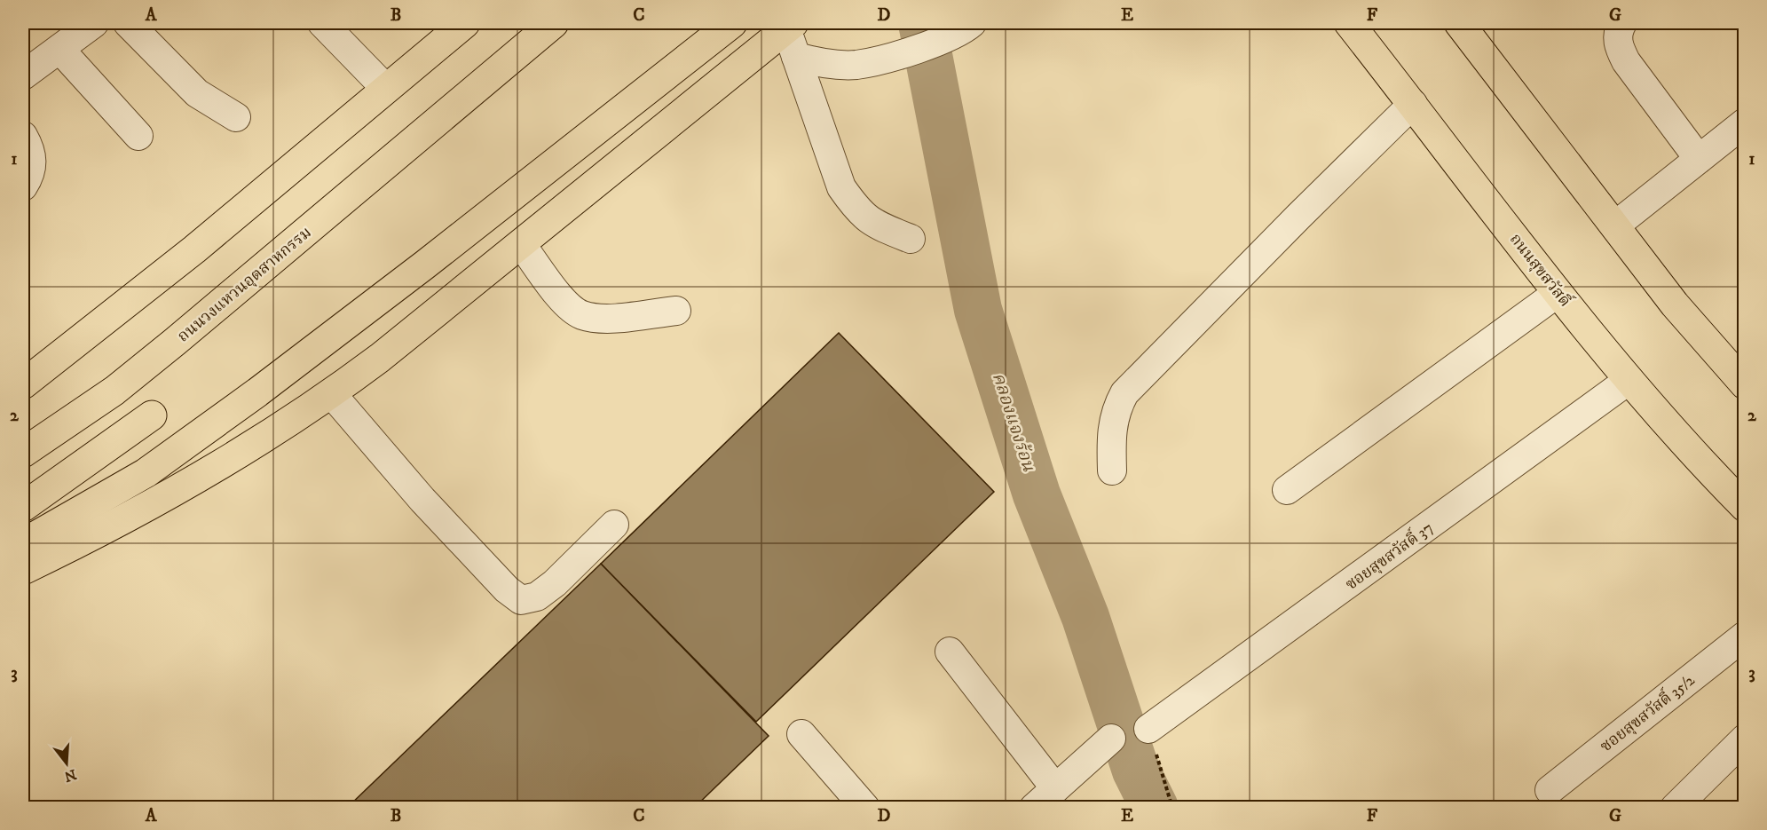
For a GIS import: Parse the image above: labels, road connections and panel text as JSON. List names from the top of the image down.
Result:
{
  "streets": {
    "main road": ["ถนนสุขสวัสดิ์", "ถนนวงแหวนอุตสาหกรรม"],
    "street": ["ซอยสุขสวัสดิ์ 37", "ซอยสุขสวัสดิ์ 35/2"]
  },
  "crossings": [
    ["ถนนสุขสวัสดิ์", "ซอยสุขสวัสดิ์ 37"]
  ],
  "water": ["คลองแจงร้อน"],
  "north": "bottom",
  "grid": {
    "columns": [
      "A",
      "B",
      "C",
      "D",
      "E",
      "F",
      "G"
    ],
    "rows": ["1", "2", "3"]
  }
}
